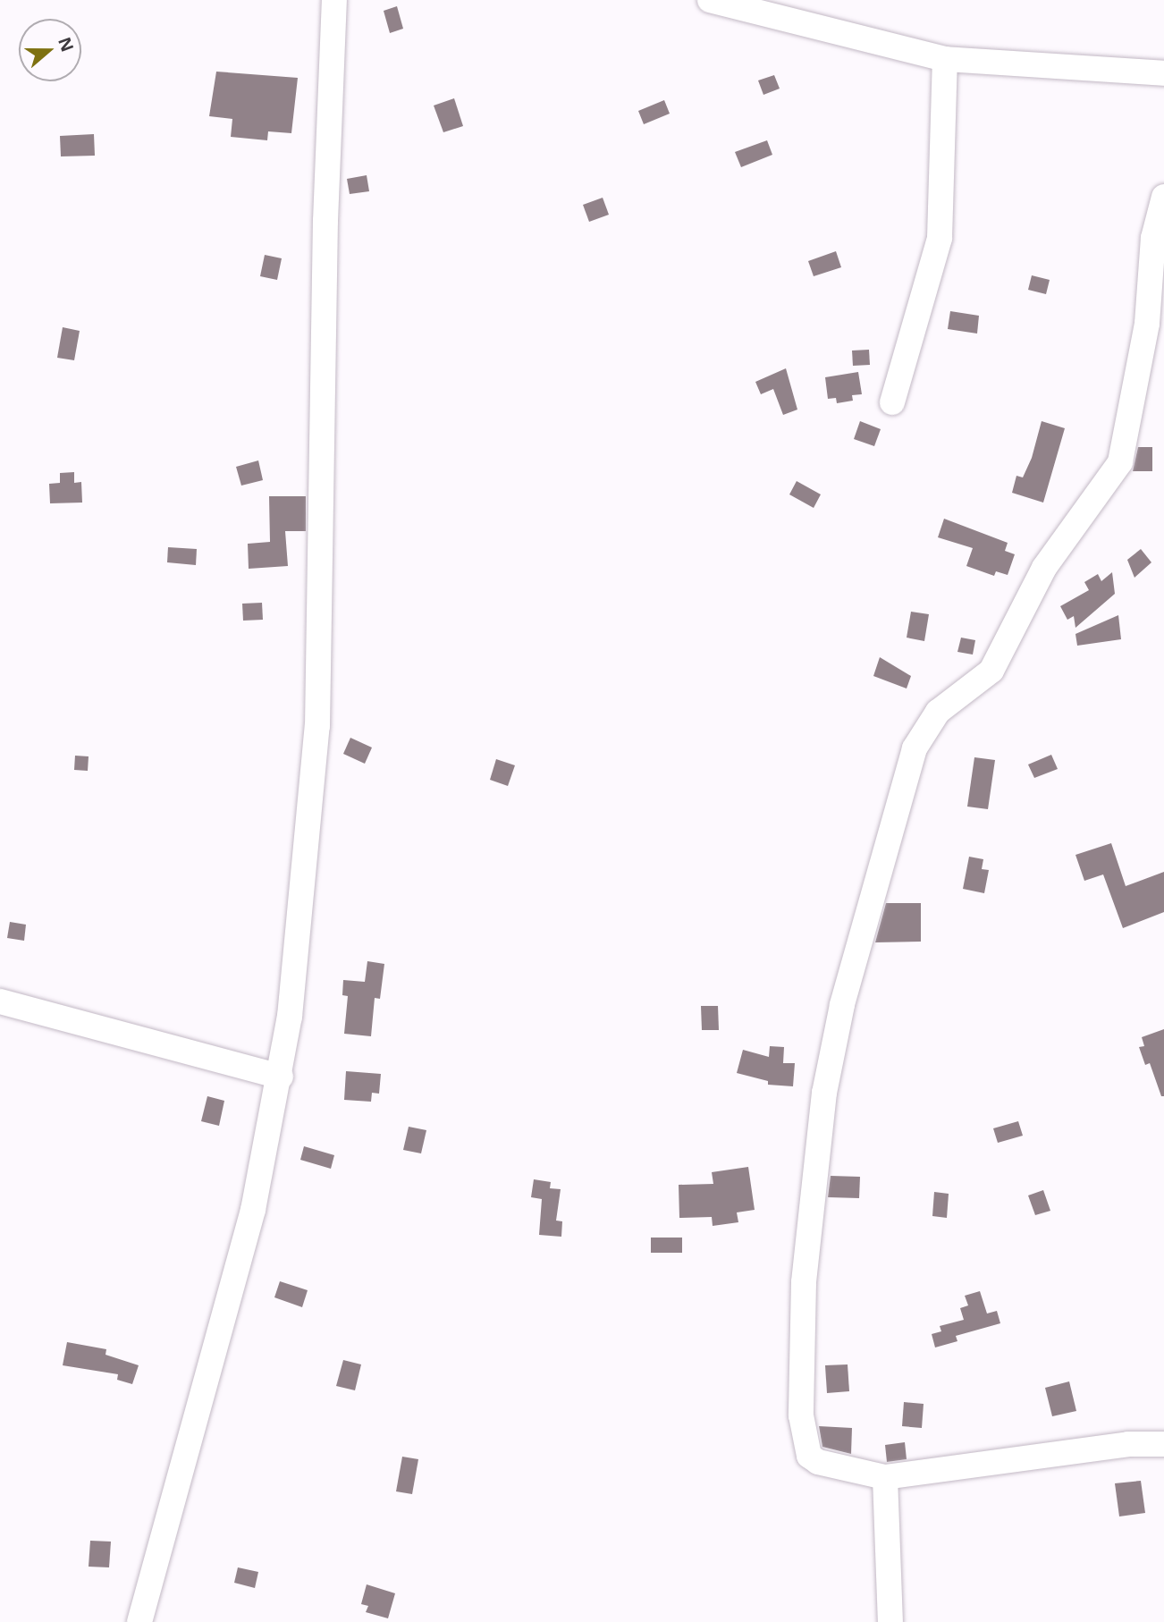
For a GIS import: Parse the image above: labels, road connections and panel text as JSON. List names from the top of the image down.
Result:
{
  "north": "right"
}
